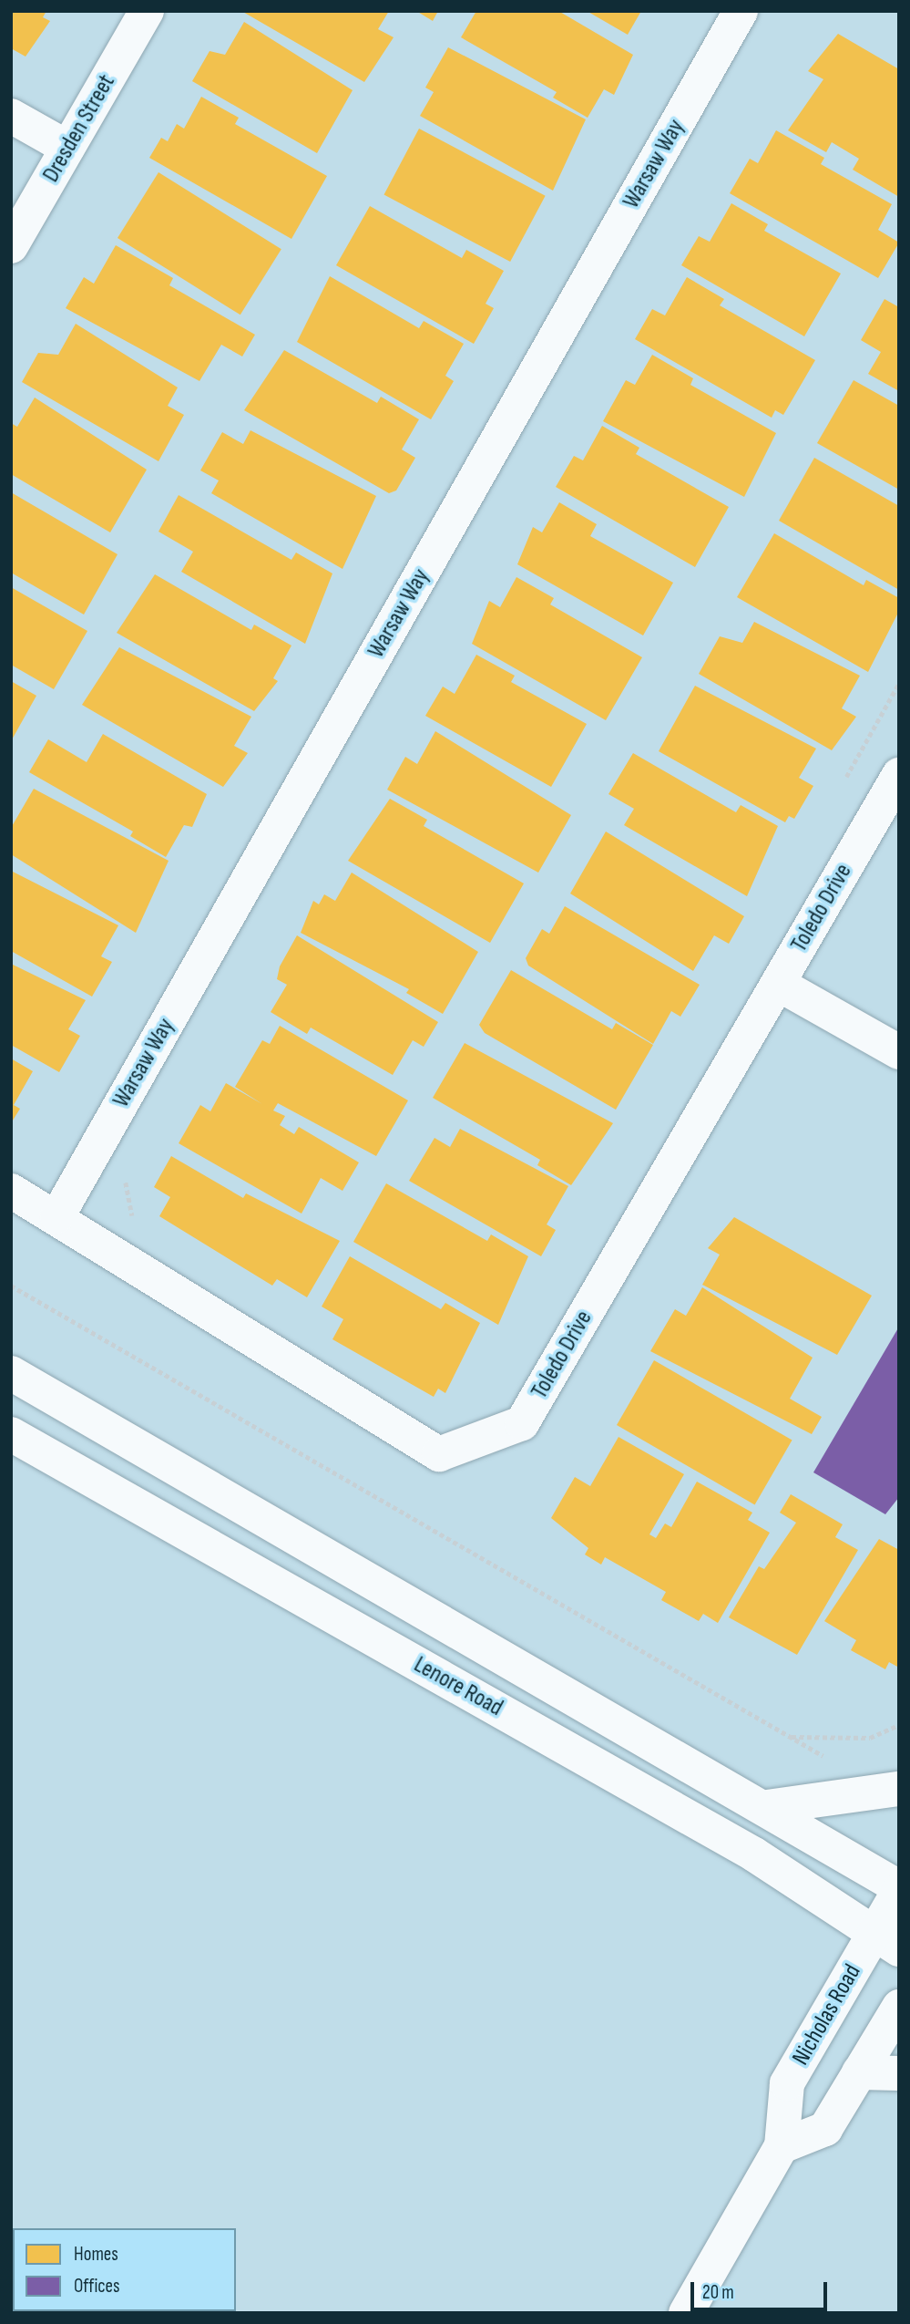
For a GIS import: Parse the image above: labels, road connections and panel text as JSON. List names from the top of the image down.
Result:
{
  "streets": {
    "street": [
      "Dresden Street",
      "Warsaw Way",
      "Toledo Drive",
      "Lenore Road",
      "Nicholas Road"
    ]
  },
  "crossings": [
    ["Warsaw Way", "Toledo Drive"],
    ["Lenore Road", "Nicholas Road"]
  ],
  "legend": ["Homes", "Offices"],
  "scale_bar": "20 m"
}
